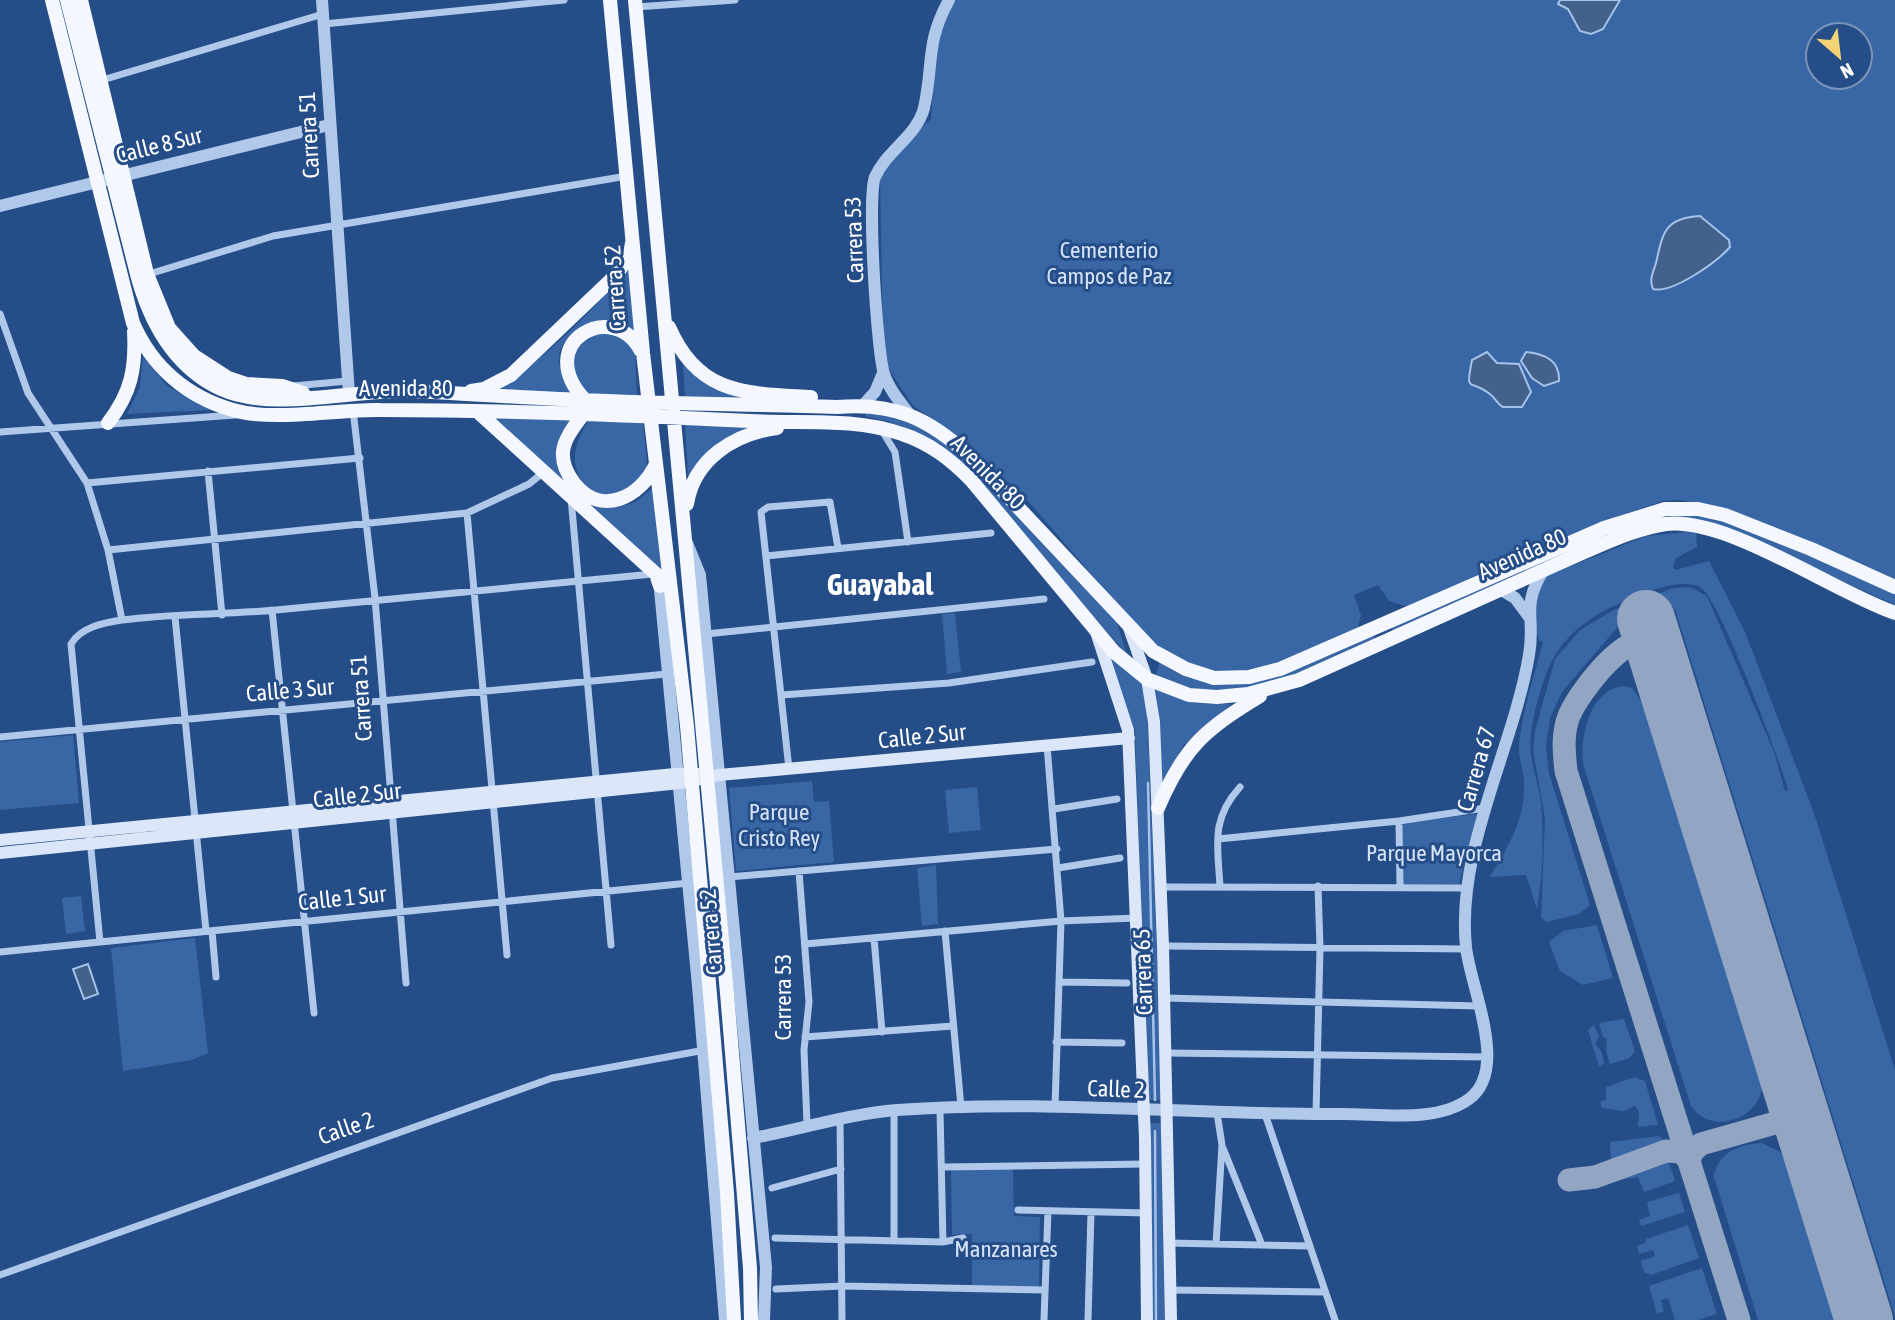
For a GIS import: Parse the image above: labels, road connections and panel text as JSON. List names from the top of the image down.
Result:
{
  "streets": {
    "main road": [
      "Carrera 52",
      "Avenida 80",
      "Calle 2 Sur",
      "Carrera 65"
    ],
    "street": [
      "Carrera 51",
      "Calle 8 Sur",
      "Carrera 53",
      "Calle 3 Sur",
      "Carrera 67",
      "Calle 1 Sur",
      "Calle 2"
    ]
  },
  "crossings": [
    ["Carrera 51", "Calle 8 Sur"],
    ["Carrera 51", "Avenida 80"],
    ["Carrera 51", "Calle 3 Sur"],
    ["Carrera 51", "Calle 2 Sur"],
    ["Carrera 51", "Calle 1 Sur"],
    ["Calle 8 Sur", "Avenida 80"],
    ["Carrera 53", "Avenida 80"],
    ["Carrera 53", "Calle 2"],
    ["Carrera 52", "Calle 3 Sur"],
    ["Carrera 52", "Calle 2 Sur"],
    ["Carrera 52", "Calle 1 Sur"],
    ["Carrera 52", "Calle 2"],
    ["Avenida 80", "Carrera 67"],
    ["Avenida 80", "Carrera 65"],
    ["Calle 2 Sur", "Carrera 65"],
    ["Carrera 67", "Calle 2"],
    ["Carrera 65", "Calle 2"]
  ],
  "districts": ["Guayabal"],
  "parks": [
    "Cementerio Campos de Paz",
    "Parque Cristo Rey",
    "Parque Mayorca",
    "Manzanares"
  ],
  "north": "bottom right"
}
